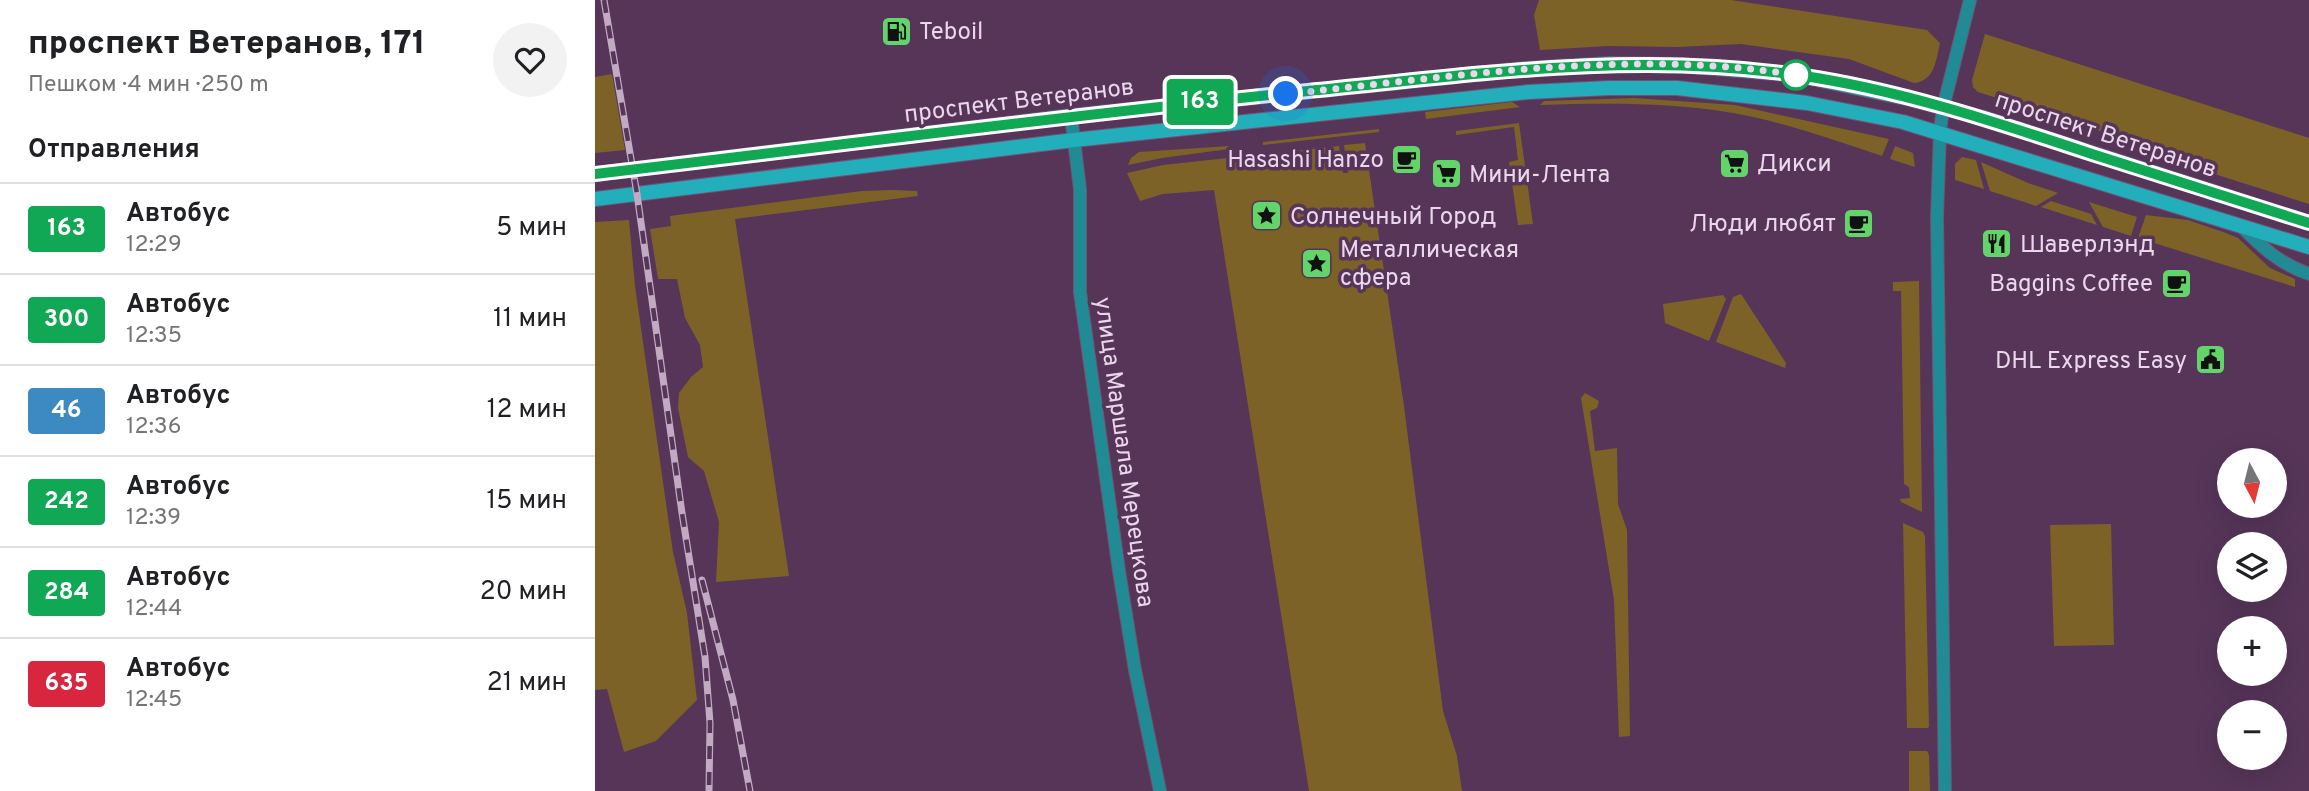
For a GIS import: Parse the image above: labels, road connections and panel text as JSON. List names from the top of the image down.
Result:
{
  "streets": {
    "main road": ["проспект Ветеранов"],
    "street": ["улица Маршала Мерецкова"]
  },
  "crossings": [
    ["проспект Ветеранов", "улица Маршала Мерецкова"]
  ],
  "places": {
    "fuel station": ["Teboil"],
    "cafe": ["Hasashi Hanzo", "Люди любят", "Baggins Coffee"],
    "supermarket": ["Дикси", "Мини-Лента"],
    "place": ["Солнечный Город", "Металлическая сфера"],
    "restaurant": ["Шаверлэнд"],
    "public building": ["DHL Express Easy"]
  },
  "lines": ["bus line 163"],
  "north": "bottom",
  "page": {
    "heading": [
      ["проспект Ветеранов, 171", "Пешком · 4 мин · 250 m"],
      "Отправления"
    ],
    "on_map": "163",
    "list": [
      {
        "mark": "163",
        "name": "Автобус",
        "note": "12:29",
        "value": "5 мин"
      },
      {
        "mark": "300",
        "name": "Автобус",
        "note": "12:35",
        "value": "11 мин"
      },
      {
        "mark": "46",
        "name": "Автобус",
        "note": "12:36",
        "value": "12 мин"
      },
      {
        "mark": "242",
        "name": "Автобус",
        "note": "12:39",
        "value": "15 мин"
      },
      {
        "mark": "284",
        "name": "Автобус",
        "note": "12:44",
        "value": "20 мин"
      },
      {
        "mark": "635",
        "name": "Автобус",
        "note": "12:45",
        "value": "21 мин"
      }
    ],
    "map_buttons": ["+", "−"]
  }
}
